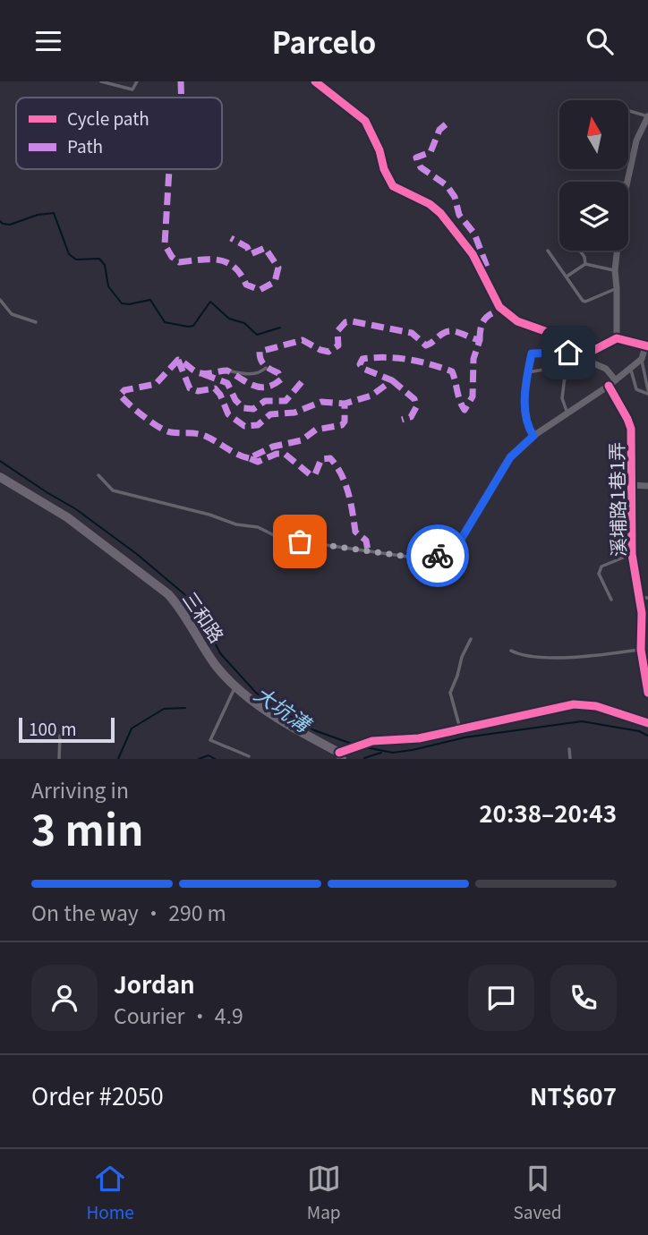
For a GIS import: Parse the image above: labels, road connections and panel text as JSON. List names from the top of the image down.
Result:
{
  "streets": {
    "main road": ["三和路"],
    "street": ["溪埔路1巷1弄"]
  },
  "water": ["大坑溝"],
  "legend": ["Cycle path", "Path"],
  "scale_bar": "100 m",
  "north": "top",
  "page": {
    "header": "Parcelo",
    "scale": "100 m",
    "heading": ["3 min", "Arriving in", "20:38–20:43"],
    "panel": [
      "Jordan",
      "Courier · 4.9",
      "Order #2050",
      "NT$607"
    ],
    "bar": "On the way · 290 m",
    "tabs": ["Home", "Map", "Saved"]
  }
}
